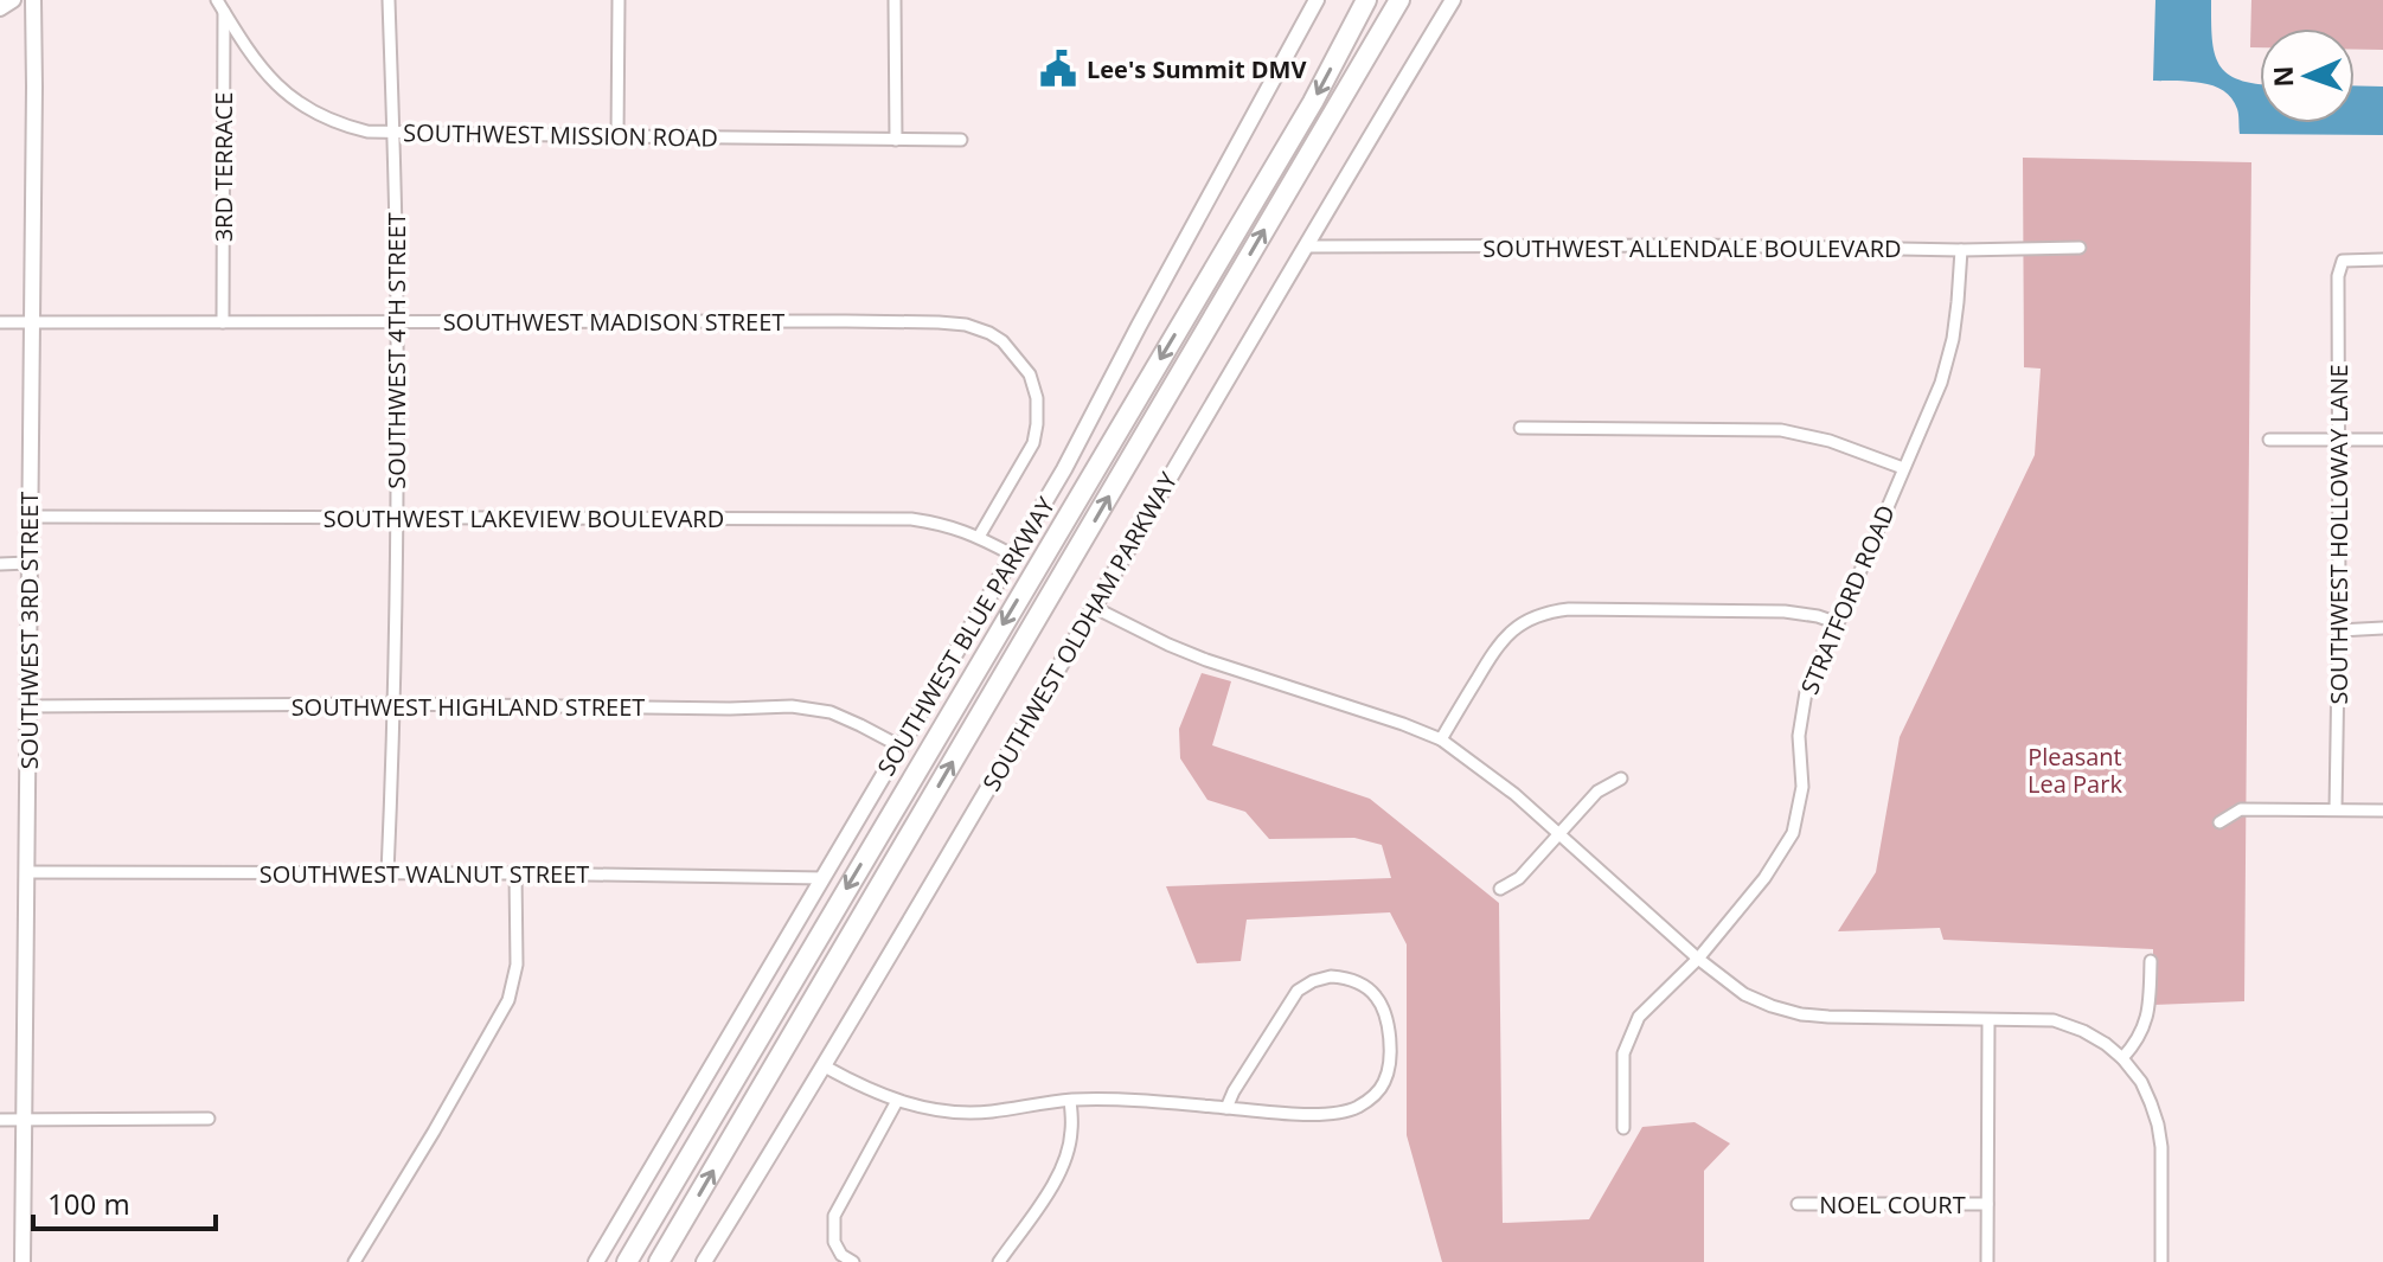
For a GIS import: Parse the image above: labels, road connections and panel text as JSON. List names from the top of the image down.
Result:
{
  "streets": {
    "street": [
      "SOUTHWEST MISSION ROAD",
      "3RD TERRACE",
      "SOUTHWEST ALLENDALE BOULEVARD",
      "SOUTHWEST MADISON STREET",
      "SOUTHWEST 4TH STREET",
      "SOUTHWEST LAKEVIEW BOULEVARD",
      "SOUTHWEST HOLLOWAY LANE",
      "STRATFORD ROAD",
      "SOUTHWEST 3RD STREET",
      "SOUTHWEST OLDHAM PARKWAY",
      "SOUTHWEST BLUE PARKWAY",
      "SOUTHWEST HIGHLAND STREET",
      "SOUTHWEST WALNUT STREET",
      "NOEL COURT"
    ]
  },
  "crossings": [
    ["SOUTHWEST MISSION ROAD", "3RD TERRACE"],
    ["SOUTHWEST MISSION ROAD", "SOUTHWEST 4TH STREET"],
    ["3RD TERRACE", "SOUTHWEST MADISON STREET"],
    ["SOUTHWEST ALLENDALE BOULEVARD", "STRATFORD ROAD"],
    ["SOUTHWEST ALLENDALE BOULEVARD", "SOUTHWEST OLDHAM PARKWAY"],
    ["SOUTHWEST MADISON STREET", "SOUTHWEST 4TH STREET"],
    ["SOUTHWEST MADISON STREET", "SOUTHWEST LAKEVIEW BOULEVARD"],
    ["SOUTHWEST MADISON STREET", "SOUTHWEST 3RD STREET"],
    ["SOUTHWEST 4TH STREET", "SOUTHWEST LAKEVIEW BOULEVARD"],
    ["SOUTHWEST 4TH STREET", "SOUTHWEST HIGHLAND STREET"],
    ["SOUTHWEST 4TH STREET", "SOUTHWEST WALNUT STREET"],
    ["SOUTHWEST LAKEVIEW BOULEVARD", "SOUTHWEST 3RD STREET"],
    ["SOUTHWEST LAKEVIEW BOULEVARD", "SOUTHWEST BLUE PARKWAY"],
    ["SOUTHWEST 3RD STREET", "SOUTHWEST HIGHLAND STREET"],
    ["SOUTHWEST 3RD STREET", "SOUTHWEST WALNUT STREET"],
    ["SOUTHWEST BLUE PARKWAY", "SOUTHWEST HIGHLAND STREET"],
    ["SOUTHWEST BLUE PARKWAY", "SOUTHWEST WALNUT STREET"]
  ],
  "parks": ["Pleasant Lea Park"],
  "places": {
    "public building": ["Lee's Summit DMV"]
  },
  "scale_bar": "100 m",
  "north": "left"
}
